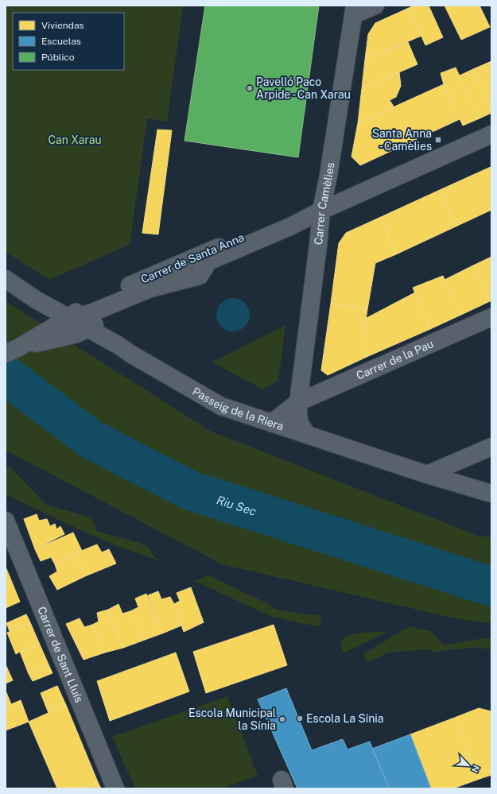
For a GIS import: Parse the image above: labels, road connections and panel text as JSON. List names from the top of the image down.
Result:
{
  "streets": {
    "street": [
      "Carrer Camèlies",
      "Carrer de Santa Anna",
      "Carrer de la Pau",
      "Passeig de la Riera",
      "Carrer de Sant Lluís"
    ]
  },
  "crossings": [
    ["Carrer Camèlies", "Carrer de Santa Anna"],
    ["Carrer Camèlies", "Carrer de la Pau"],
    ["Carrer Camèlies", "Passeig de la Riera"],
    ["Carrer de Santa Anna", "Passeig de la Riera"]
  ],
  "water": ["Riu Sec"],
  "parks": ["Can Xarau"],
  "places": {
    "other": ["Pavelló Paco Arpide - Can Xarau", "Escola La Sínia", "Escola Municipal la Sínia"],
    "transit": ["Santa Anna - Camèlies"]
  },
  "legend": ["Viviendas", "Escuelas", "Público"],
  "north": "bottom right"
}
